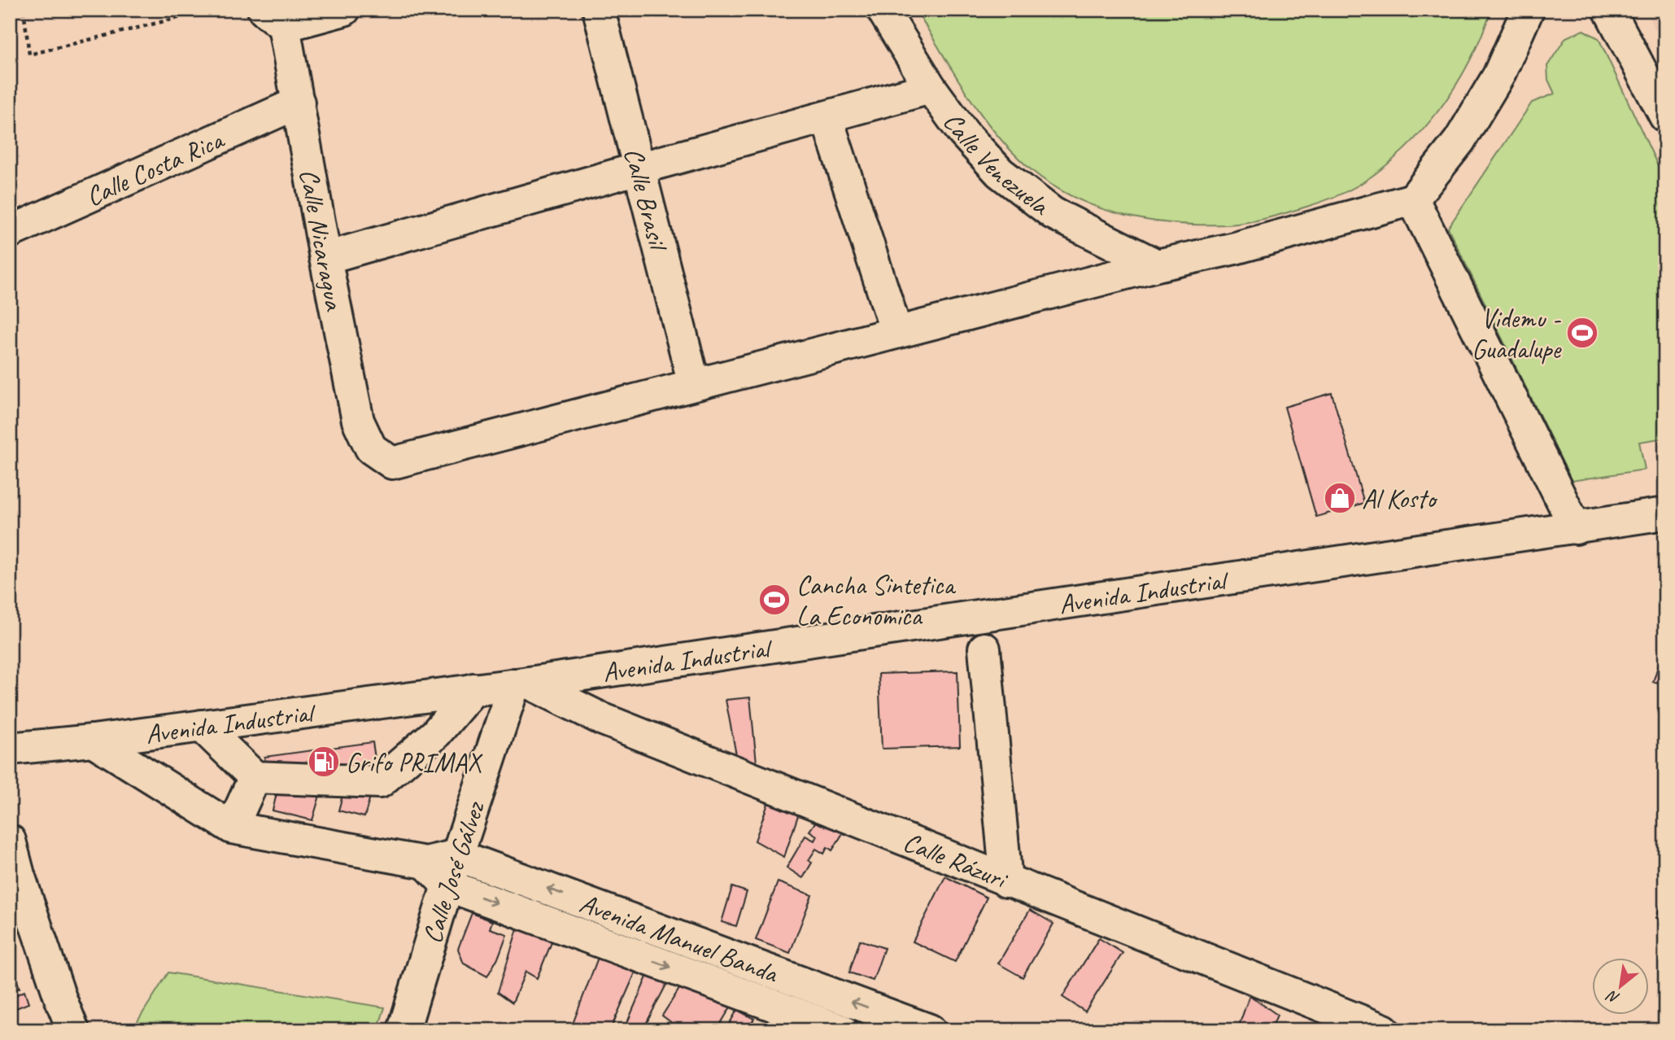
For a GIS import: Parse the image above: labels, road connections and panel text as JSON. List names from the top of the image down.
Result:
{
  "streets": {
    "main road": [
      "Calle Venezuela",
      "Calle Costa Rica",
      "Calle Brasil",
      "Calle Nicaragua",
      "Avenida Industrial",
      "Calle Rázuri",
      "Calle José Gálvez",
      "Avenida Manuel Banda"
    ]
  },
  "crossings": [
    ["Calle Costa Rica", "Calle Nicaragua"],
    ["Calle Brasil", "Calle Nicaragua"],
    ["Avenida Industrial", "Calle Rázuri"],
    ["Avenida Industrial", "Calle José Gálvez"],
    ["Calle Rázuri", "Calle José Gálvez"],
    ["Calle José Gálvez", "Avenida Manuel Banda"]
  ],
  "places": {
    "sports": ["Videmu - Guadalupe", "Cancha Sintetica La Economica"],
    "shop": ["Al Kosto"],
    "fuel station": ["Grifo PRIMAX"]
  },
  "north": "bottom left"
}
